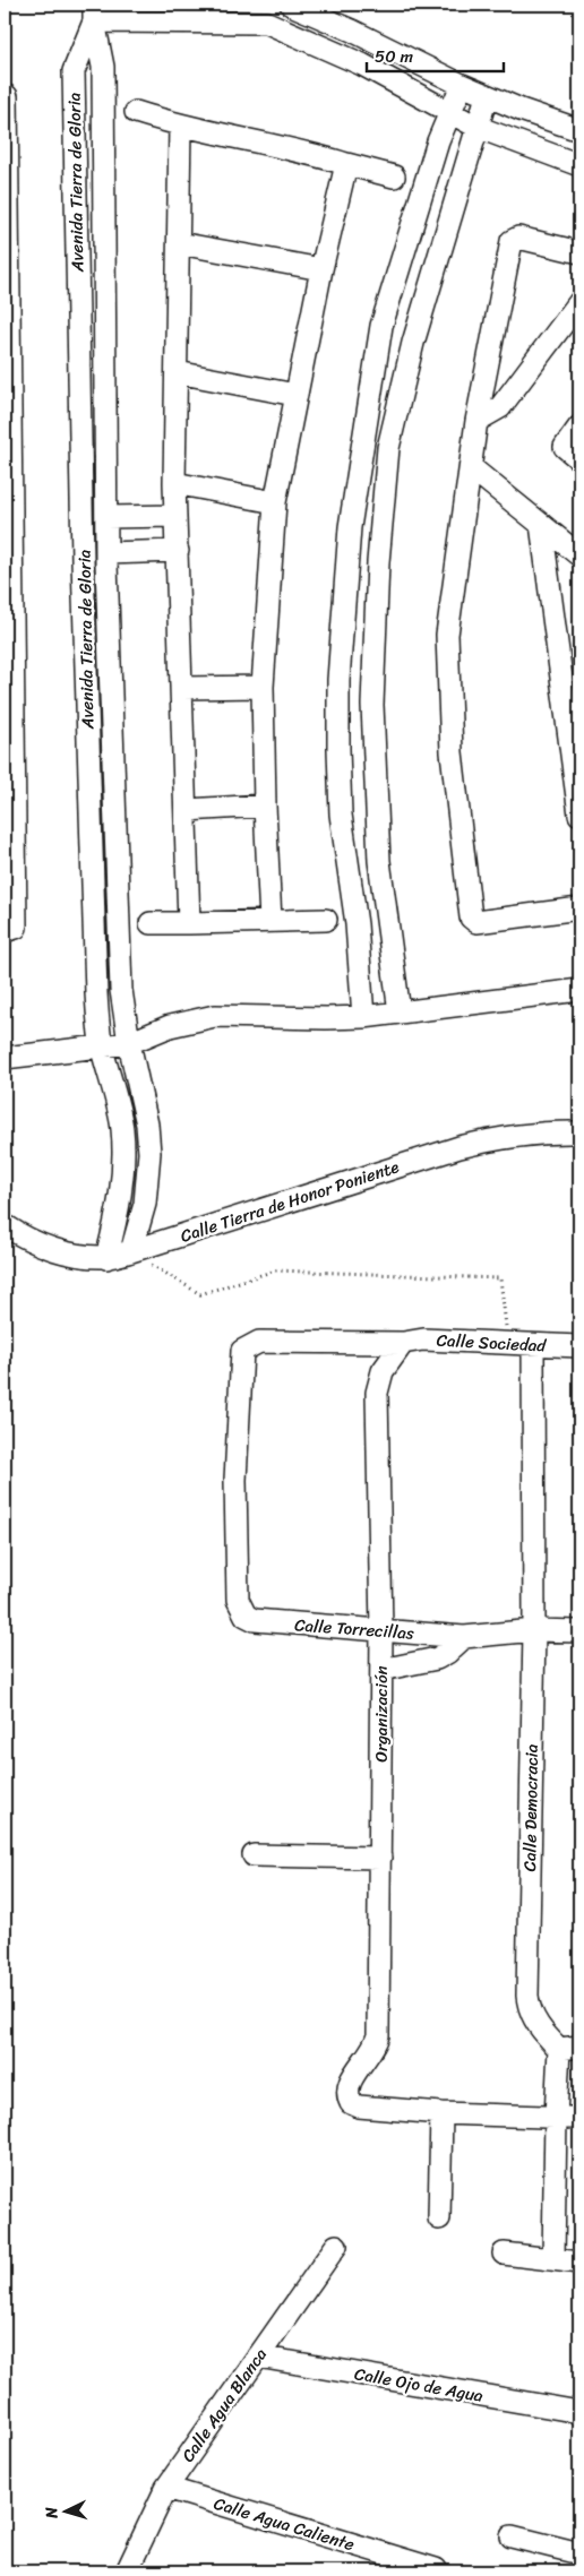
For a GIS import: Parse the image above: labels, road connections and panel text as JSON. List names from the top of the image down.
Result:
{
  "streets": {
    "street": [
      "Avenida Tierra de Gloria",
      "Calle Tierra de Honor Poniente",
      "Calle Sociedad",
      "Calle Torrecillas",
      "Organización",
      "Calle Democracia",
      "Calle Ojo de Agua",
      "Calle Agua Blanca",
      "Calle Agua Caliente"
    ]
  },
  "crossings": [
    ["Avenida Tierra de Gloria", "Calle Tierra de Honor Poniente"],
    ["Calle Sociedad", "Calle Torrecillas"],
    ["Calle Sociedad", "Organización"],
    ["Calle Sociedad", "Calle Democracia"],
    ["Calle Torrecillas", "Organización"],
    ["Calle Torrecillas", "Calle Democracia"],
    ["Calle Ojo de Agua", "Calle Agua Blanca"],
    ["Calle Agua Blanca", "Calle Agua Caliente"]
  ],
  "scale_bar": "50 m",
  "north": "left"
}
